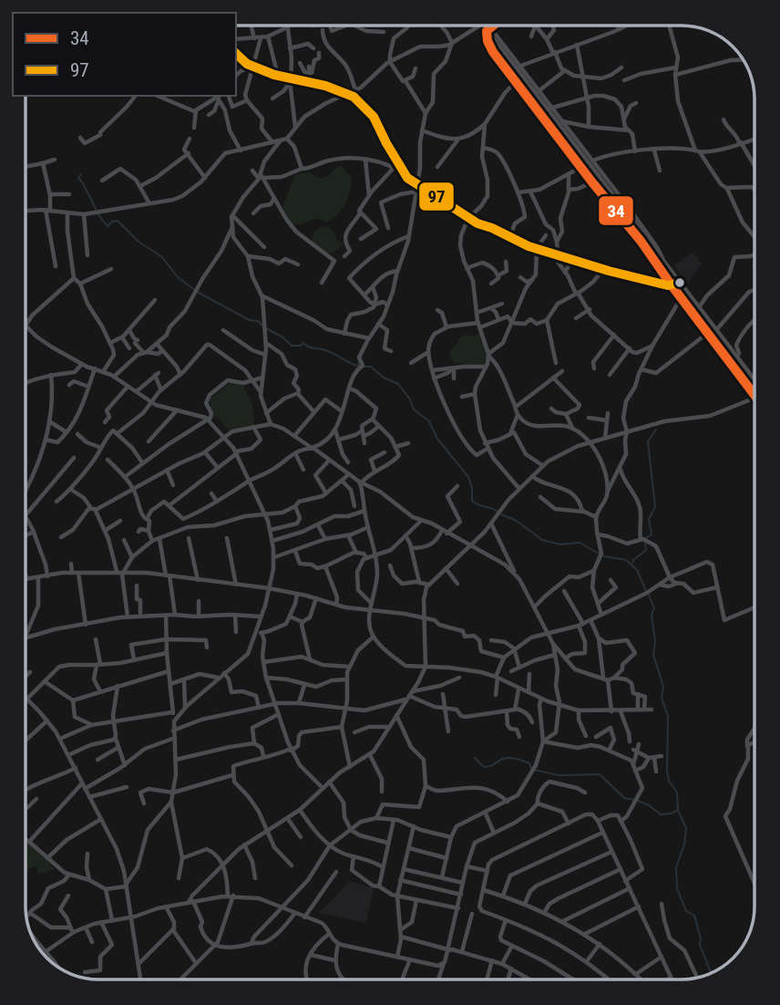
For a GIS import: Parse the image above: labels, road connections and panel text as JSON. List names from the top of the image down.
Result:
{
  "lines": ["transit line 34", "transit line 97"],
  "legend": ["34", "97"]
}
